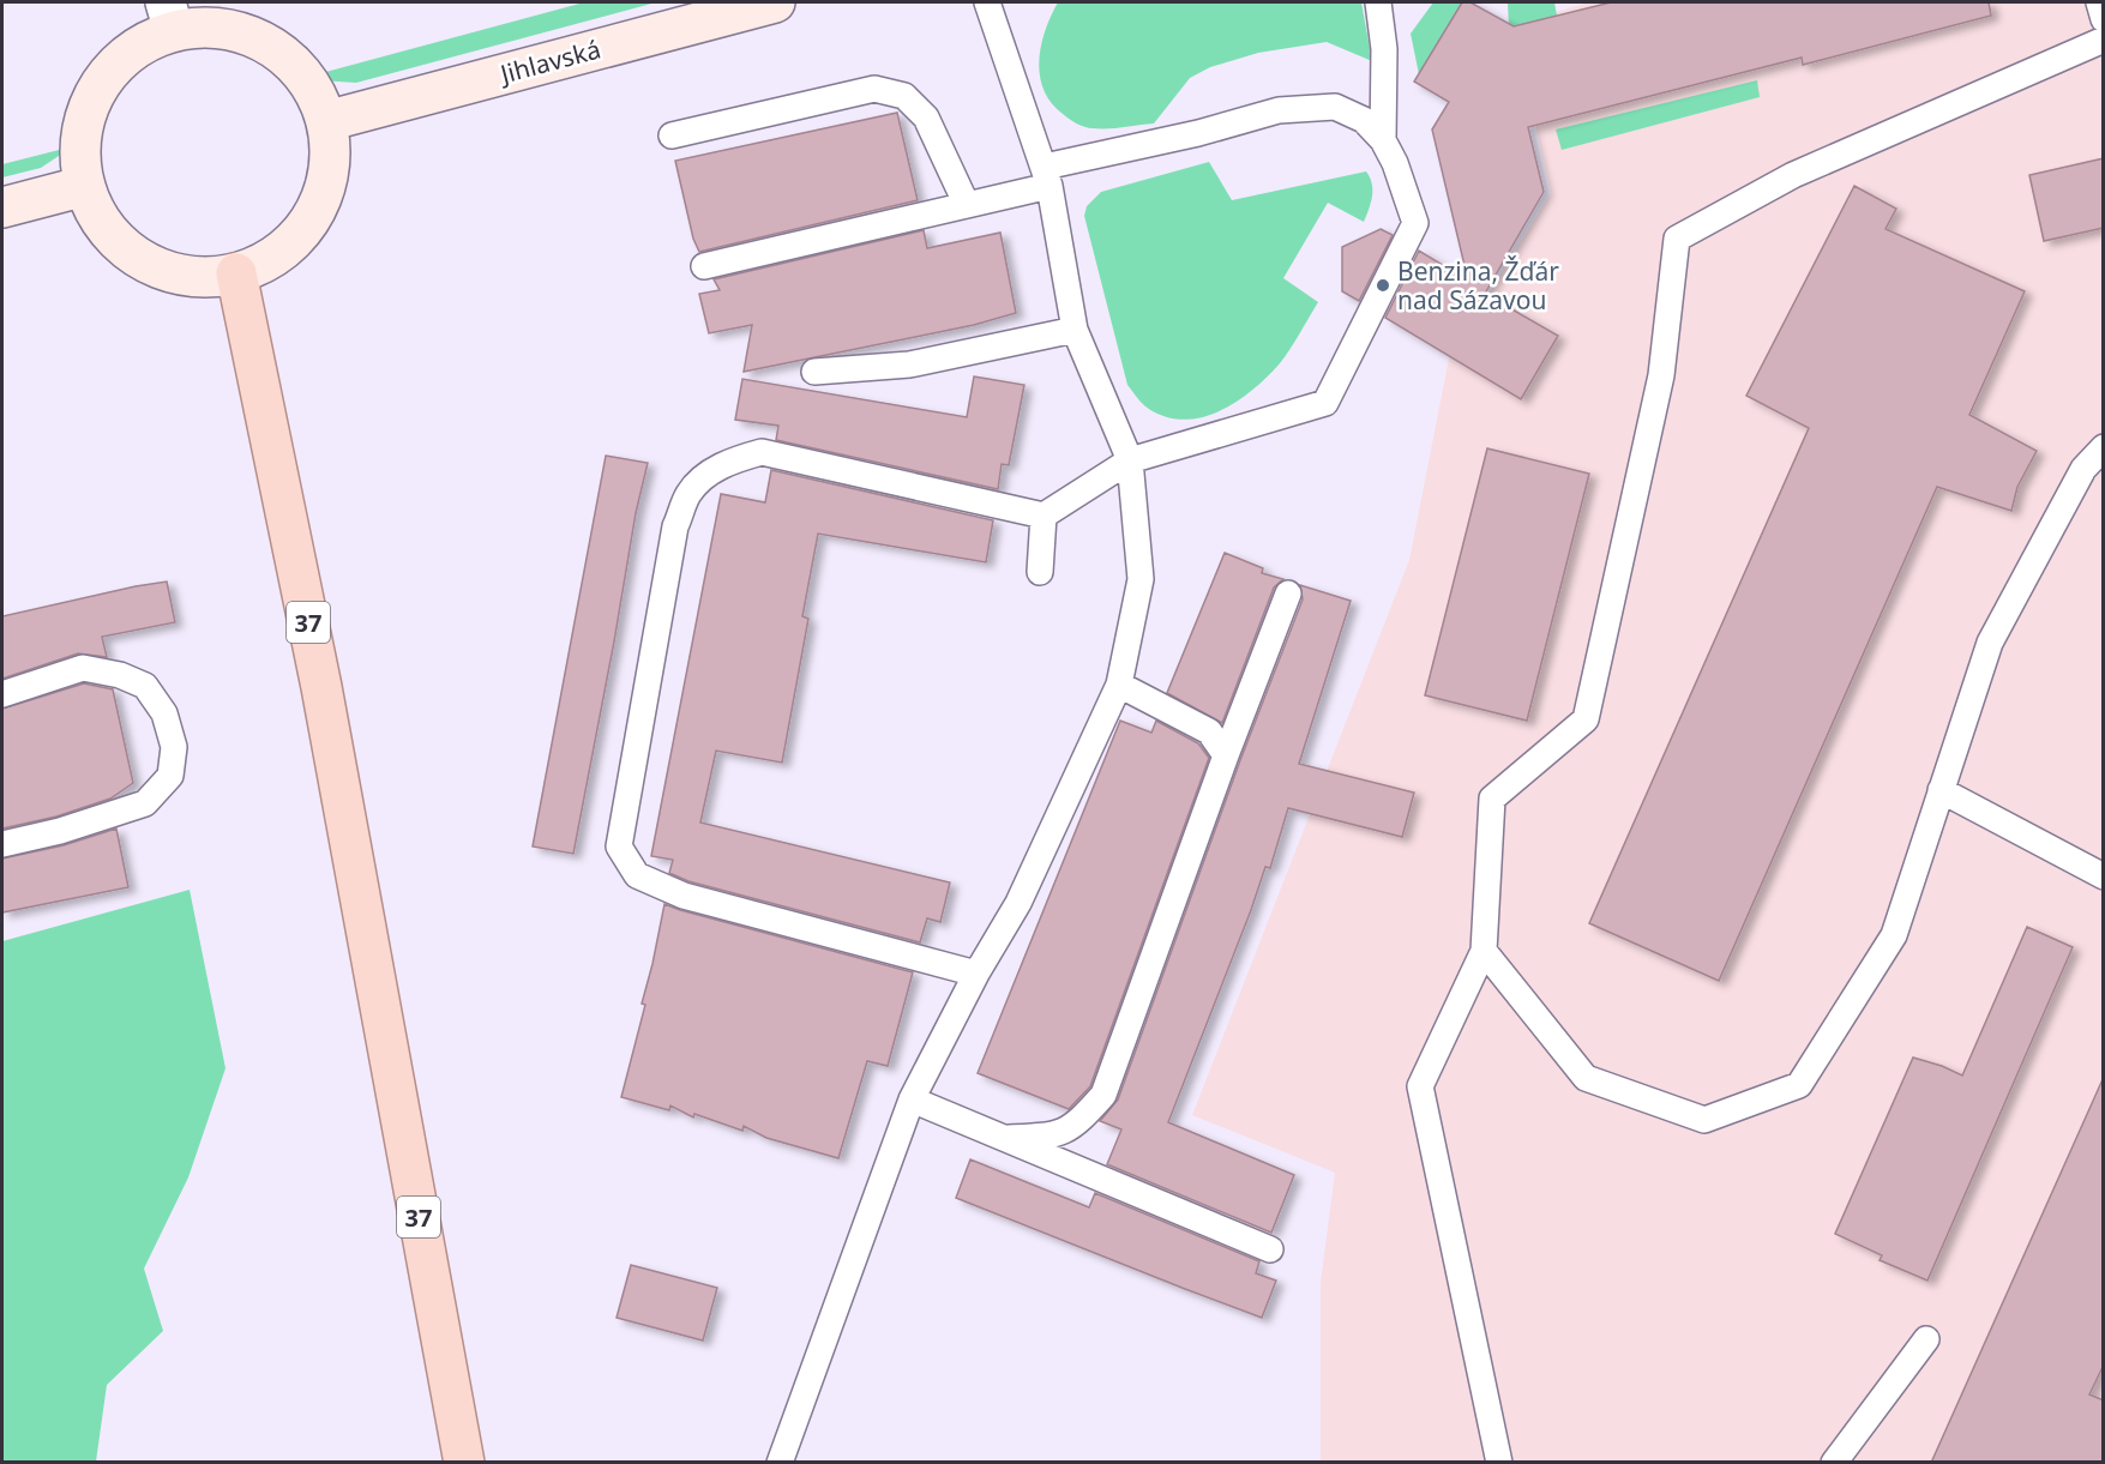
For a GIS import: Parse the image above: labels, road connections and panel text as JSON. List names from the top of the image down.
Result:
{
  "streets": {
    "main road": ["Jihlavská", "37"]
  },
  "crossings": [
    ["Jihlavská", "37"]
  ],
  "places": ["Benzina, Žďár nad Sázavou"]
}
